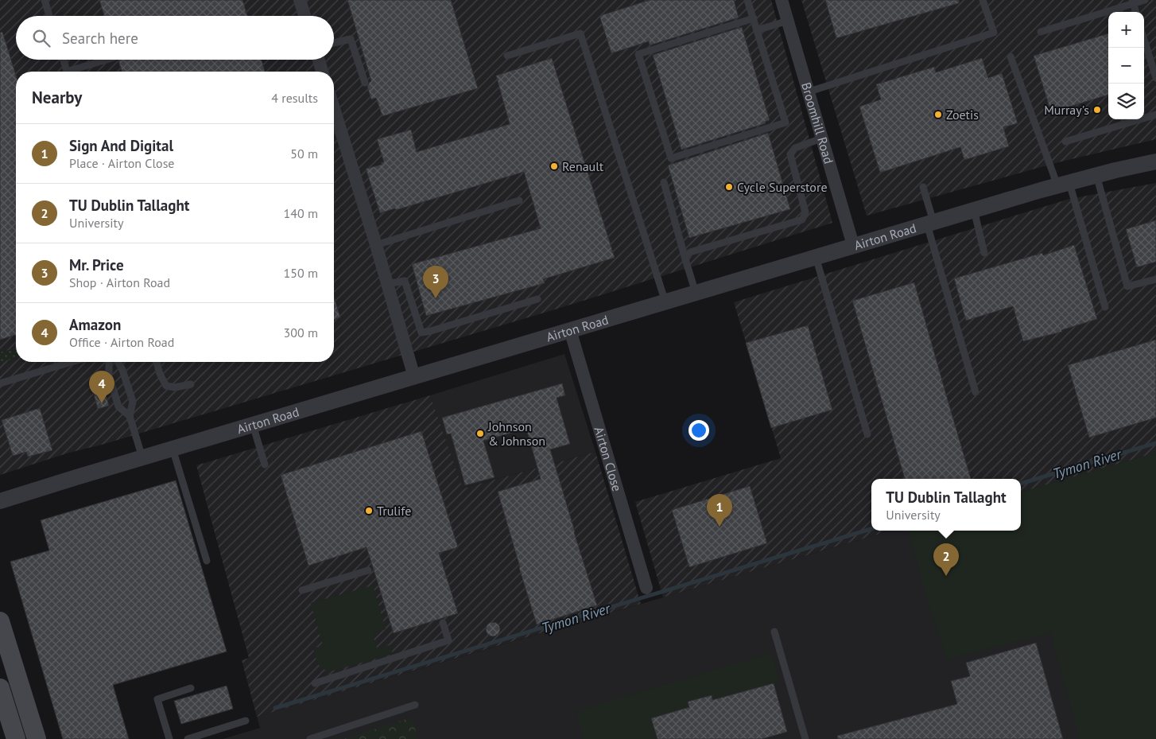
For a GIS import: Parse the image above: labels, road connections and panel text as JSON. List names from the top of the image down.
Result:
{
  "streets": {
    "street": ["Broomhill Road", "Airton Road", "Airton Close"]
  },
  "crossings": [
    ["Broomhill Road", "Airton Road"],
    ["Airton Road", "Airton Close"]
  ],
  "water": ["Tymon River"],
  "places": [
    "Murray's",
    "Zoetis",
    "Renault",
    "Cycle Superstore",
    "Johnson & Johnson",
    "Trulife"
  ],
  "page": {
    "map_buttons": ["+", "−"],
    "search": "Search here",
    "heading": ["Nearby", "4 results"],
    "list": [
      {
        "mark": "1",
        "name": "Sign And Digital",
        "note": "Place · Airton Close",
        "value": "50 m"
      },
      {
        "mark": "2",
        "name": "TU Dublin Tallaght",
        "note": "University",
        "value": "140 m"
      },
      {
        "mark": "3",
        "name": "Mr. Price",
        "note": "Shop · Airton Road",
        "value": "150 m"
      },
      {
        "mark": "4",
        "name": "Amazon",
        "note": "Office · Airton Road",
        "value": "300 m"
      }
    ],
    "pins": [
      "3",
      "4",
      "1",
      "2"
    ],
    "popup": ["TU Dublin Tallaght", "University"]
  }
}
